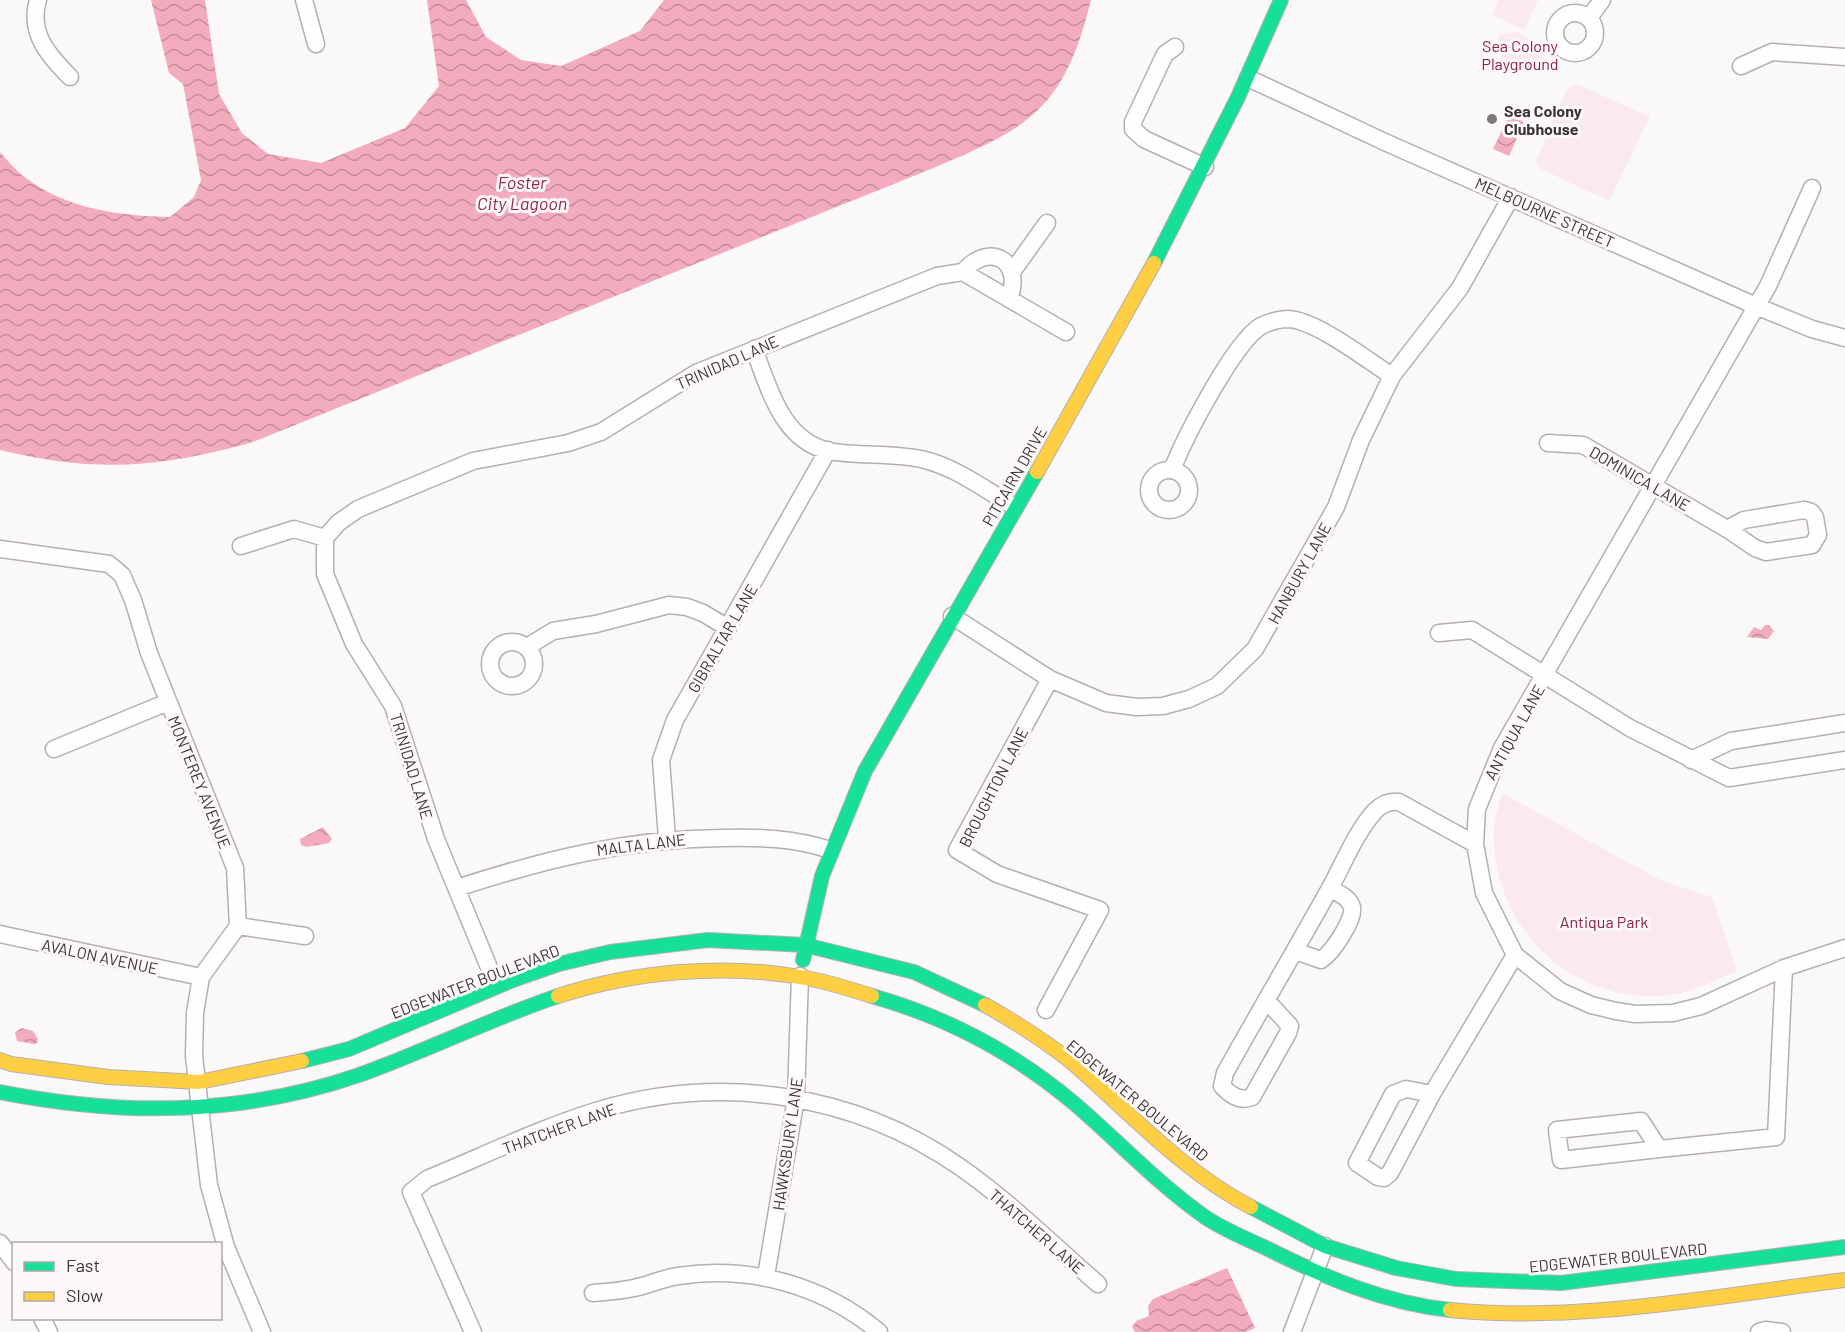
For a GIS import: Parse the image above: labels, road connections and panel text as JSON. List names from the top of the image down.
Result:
{
  "streets": {
    "street": [
      "MELBOURNE STREET",
      "TRINIDAD LANE",
      "PITCAIRN DRIVE",
      "DOMINICA LANE",
      "HANBURY LANE",
      "GIBRALTAR LANE",
      "ANTIQUA LANE",
      "MONTEREY AVENUE",
      "BROUGHTON LANE",
      "MALTA LANE",
      "AVALON AVENUE",
      "EDGEWATER BOULEVARD",
      "THATCHER LANE",
      "HAWKSBURY LANE"
    ]
  },
  "crossings": [
    ["MELBOURNE STREET", "PITCAIRN DRIVE"],
    ["MELBOURNE STREET", "HANBURY LANE"],
    ["MELBOURNE STREET", "ANTIQUA LANE"],
    ["TRINIDAD LANE", "MALTA LANE"],
    ["PITCAIRN DRIVE", "HANBURY LANE"],
    ["PITCAIRN DRIVE", "MALTA LANE"],
    ["PITCAIRN DRIVE", "EDGEWATER BOULEVARD"],
    ["PITCAIRN DRIVE", "HAWKSBURY LANE"],
    ["DOMINICA LANE", "ANTIQUA LANE"],
    ["HANBURY LANE", "BROUGHTON LANE"],
    ["GIBRALTAR LANE", "MALTA LANE"],
    ["THATCHER LANE", "HAWKSBURY LANE"]
  ],
  "water": ["Foster City Lagoon"],
  "parks": ["Sea Colony Playground", "Antiqua Park"],
  "places": ["Sea Colony Clubhouse"],
  "legend": ["Fast", "Slow"]
}
